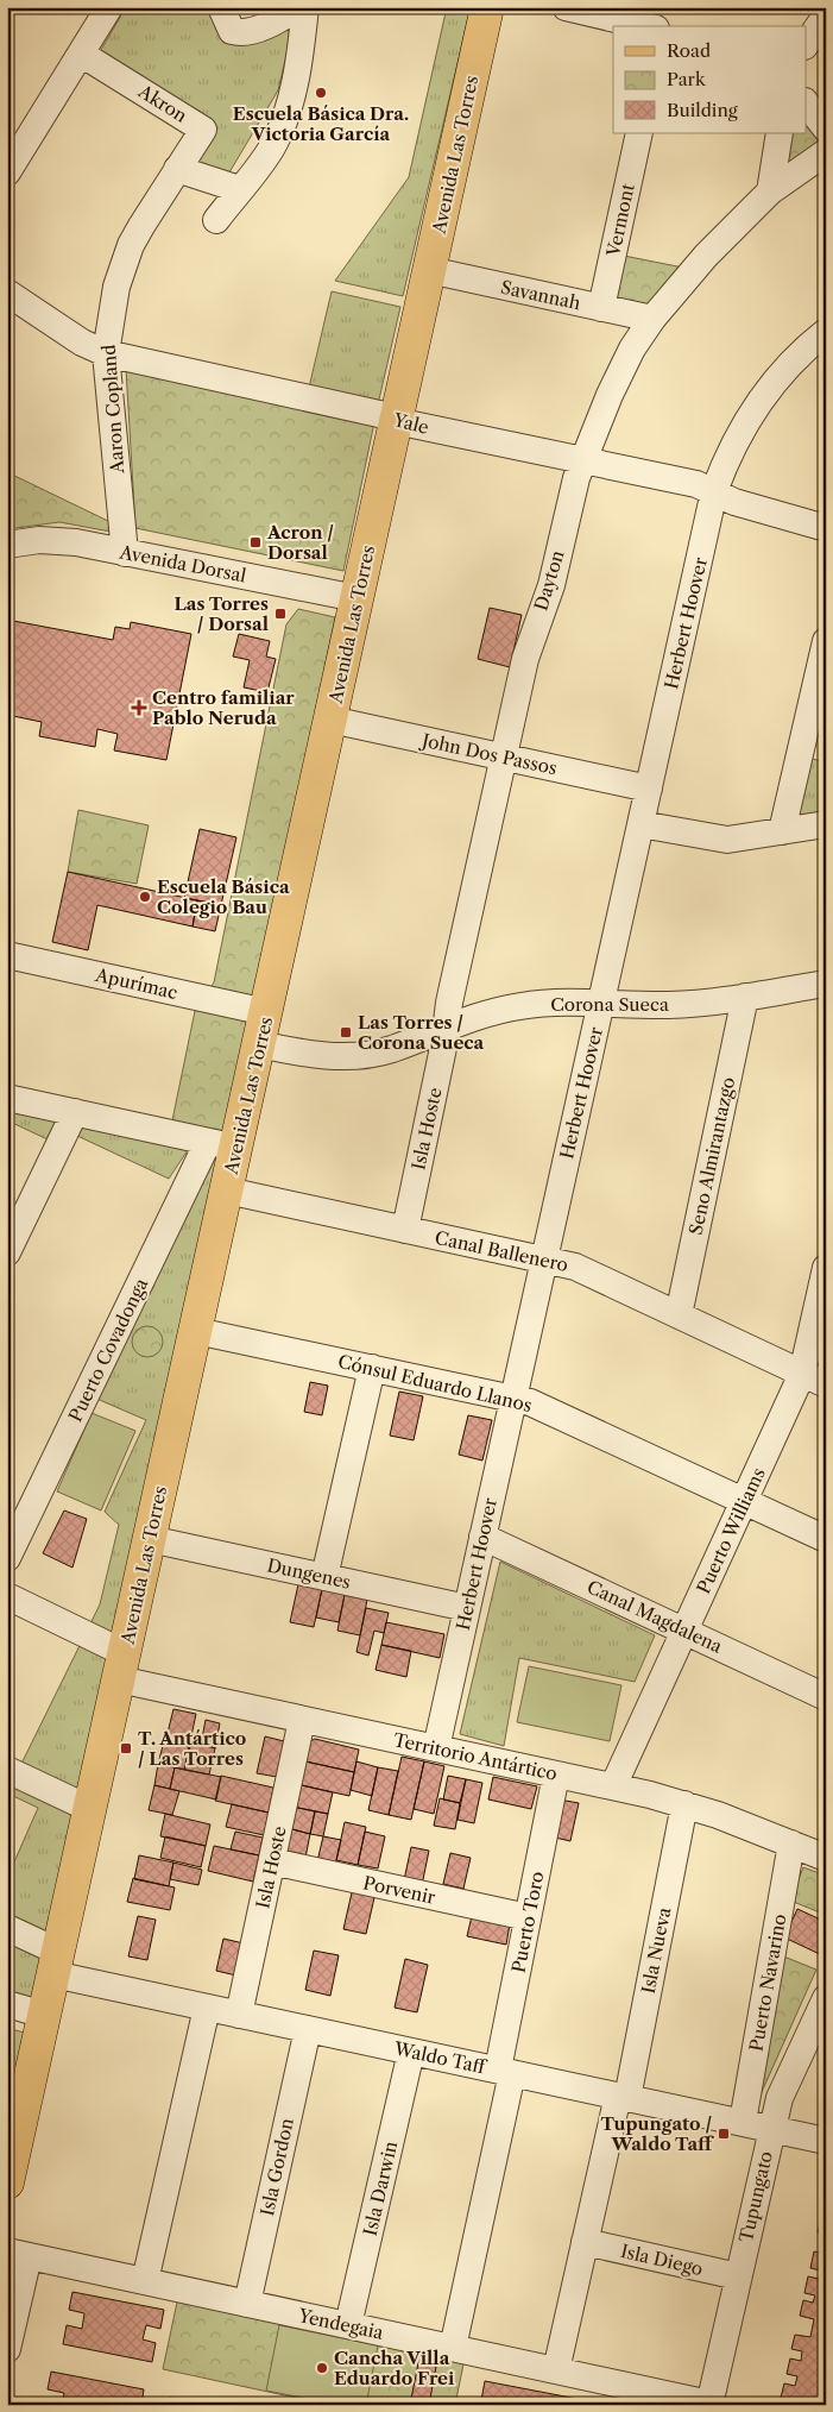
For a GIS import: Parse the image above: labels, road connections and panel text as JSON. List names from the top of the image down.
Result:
{
  "streets": {
    "main road": ["Avenida Las Torres"],
    "street": [
      "Akron",
      "Vermont",
      "Savannah",
      "Aaron Copland",
      "Yale",
      "Avenida Dorsal",
      "Dayton",
      "Herbert Hoover",
      "John Dos Passos",
      "Apurímac",
      "Corona Sueca",
      "Isla Hoste",
      "Seno Almirantazgo",
      "Canal Ballenero",
      "Puerto Covadonga",
      "Cónsul Eduardo Llanos",
      "Puerto Williams",
      "Dungenes",
      "Canal Magdalena",
      "Territorio Antártico",
      "Porvenir",
      "Puerto Toro",
      "Isla Nueva",
      "Puerto Navarino",
      "Waldo Taff",
      "Isla Gordon",
      "Isla Darwin",
      "Tupungato",
      "Isla Diego",
      "Yendegaia"
    ]
  },
  "crossings": [
    ["Akron", "Aaron Copland"],
    ["Avenida Las Torres", "Savannah"],
    ["Avenida Las Torres", "Yale"],
    ["Avenida Las Torres", "Avenida Dorsal"],
    ["Avenida Las Torres", "John Dos Passos"],
    ["Avenida Las Torres", "Apurímac"],
    ["Avenida Las Torres", "Corona Sueca"],
    ["Avenida Las Torres", "Canal Ballenero"],
    ["Avenida Las Torres", "Puerto Covadonga"],
    ["Avenida Las Torres", "Cónsul Eduardo Llanos"],
    ["Avenida Las Torres", "Dungenes"],
    ["Avenida Las Torres", "Territorio Antártico"],
    ["Avenida Las Torres", "Waldo Taff"],
    ["Vermont", "Savannah"],
    ["Savannah", "Dayton"],
    ["Aaron Copland", "Yale"],
    ["Aaron Copland", "Avenida Dorsal"],
    ["Yale", "Dayton"],
    ["Yale", "Herbert Hoover"],
    ["Dayton", "John Dos Passos"],
    ["Dayton", "Corona Sueca"],
    ["Dayton", "Isla Hoste"],
    ["Herbert Hoover", "John Dos Passos"],
    ["Herbert Hoover", "Corona Sueca"],
    ["Herbert Hoover", "Canal Ballenero"],
    ["Herbert Hoover", "Cónsul Eduardo Llanos"],
    ["Herbert Hoover", "Dungenes"],
    ["Herbert Hoover", "Canal Magdalena"],
    ["Herbert Hoover", "Territorio Antártico"],
    ["Corona Sueca", "Isla Hoste"],
    ["Corona Sueca", "Seno Almirantazgo"],
    ["Isla Hoste", "Canal Ballenero"],
    ["Isla Hoste", "Territorio Antártico"],
    ["Isla Hoste", "Porvenir"],
    ["Isla Hoste", "Waldo Taff"],
    ["Seno Almirantazgo", "Canal Ballenero"],
    ["Canal Ballenero", "Puerto Williams"],
    ["Cónsul Eduardo Llanos", "Puerto Williams"],
    ["Puerto Williams", "Canal Magdalena"],
    ["Puerto Williams", "Territorio Antártico"],
    ["Territorio Antártico", "Puerto Toro"],
    ["Territorio Antártico", "Isla Nueva"],
    ["Territorio Antártico", "Puerto Navarino"],
    ["Porvenir", "Puerto Toro"],
    ["Puerto Toro", "Waldo Taff"],
    ["Puerto Toro", "Yendegaia"],
    ["Isla Nueva", "Waldo Taff"],
    ["Isla Nueva", "Isla Diego"],
    ["Isla Nueva", "Yendegaia"],
    ["Puerto Navarino", "Waldo Taff"],
    ["Waldo Taff", "Isla Gordon"],
    ["Waldo Taff", "Isla Darwin"],
    ["Waldo Taff", "Tupungato"],
    ["Isla Gordon", "Yendegaia"],
    ["Isla Darwin", "Yendegaia"],
    ["Tupungato", "Isla Diego"],
    ["Tupungato", "Yendegaia"]
  ],
  "places": {
    "other": ["Escuela Básica Dra. Victoria García", "Escuela Básica Colegio Bau", "Cancha Villa Eduardo Frei"],
    "transit": [
      "Acron / Dorsal",
      "Las Torres / Dorsal",
      "Las Torres / Corona Sueca",
      "T. Antártico / Las Torres",
      "Tupungato / Waldo Taff"
    ],
    "health": ["Centro familiar Pablo Neruda"]
  },
  "legend": ["Road", "Park", "Building"]
}
